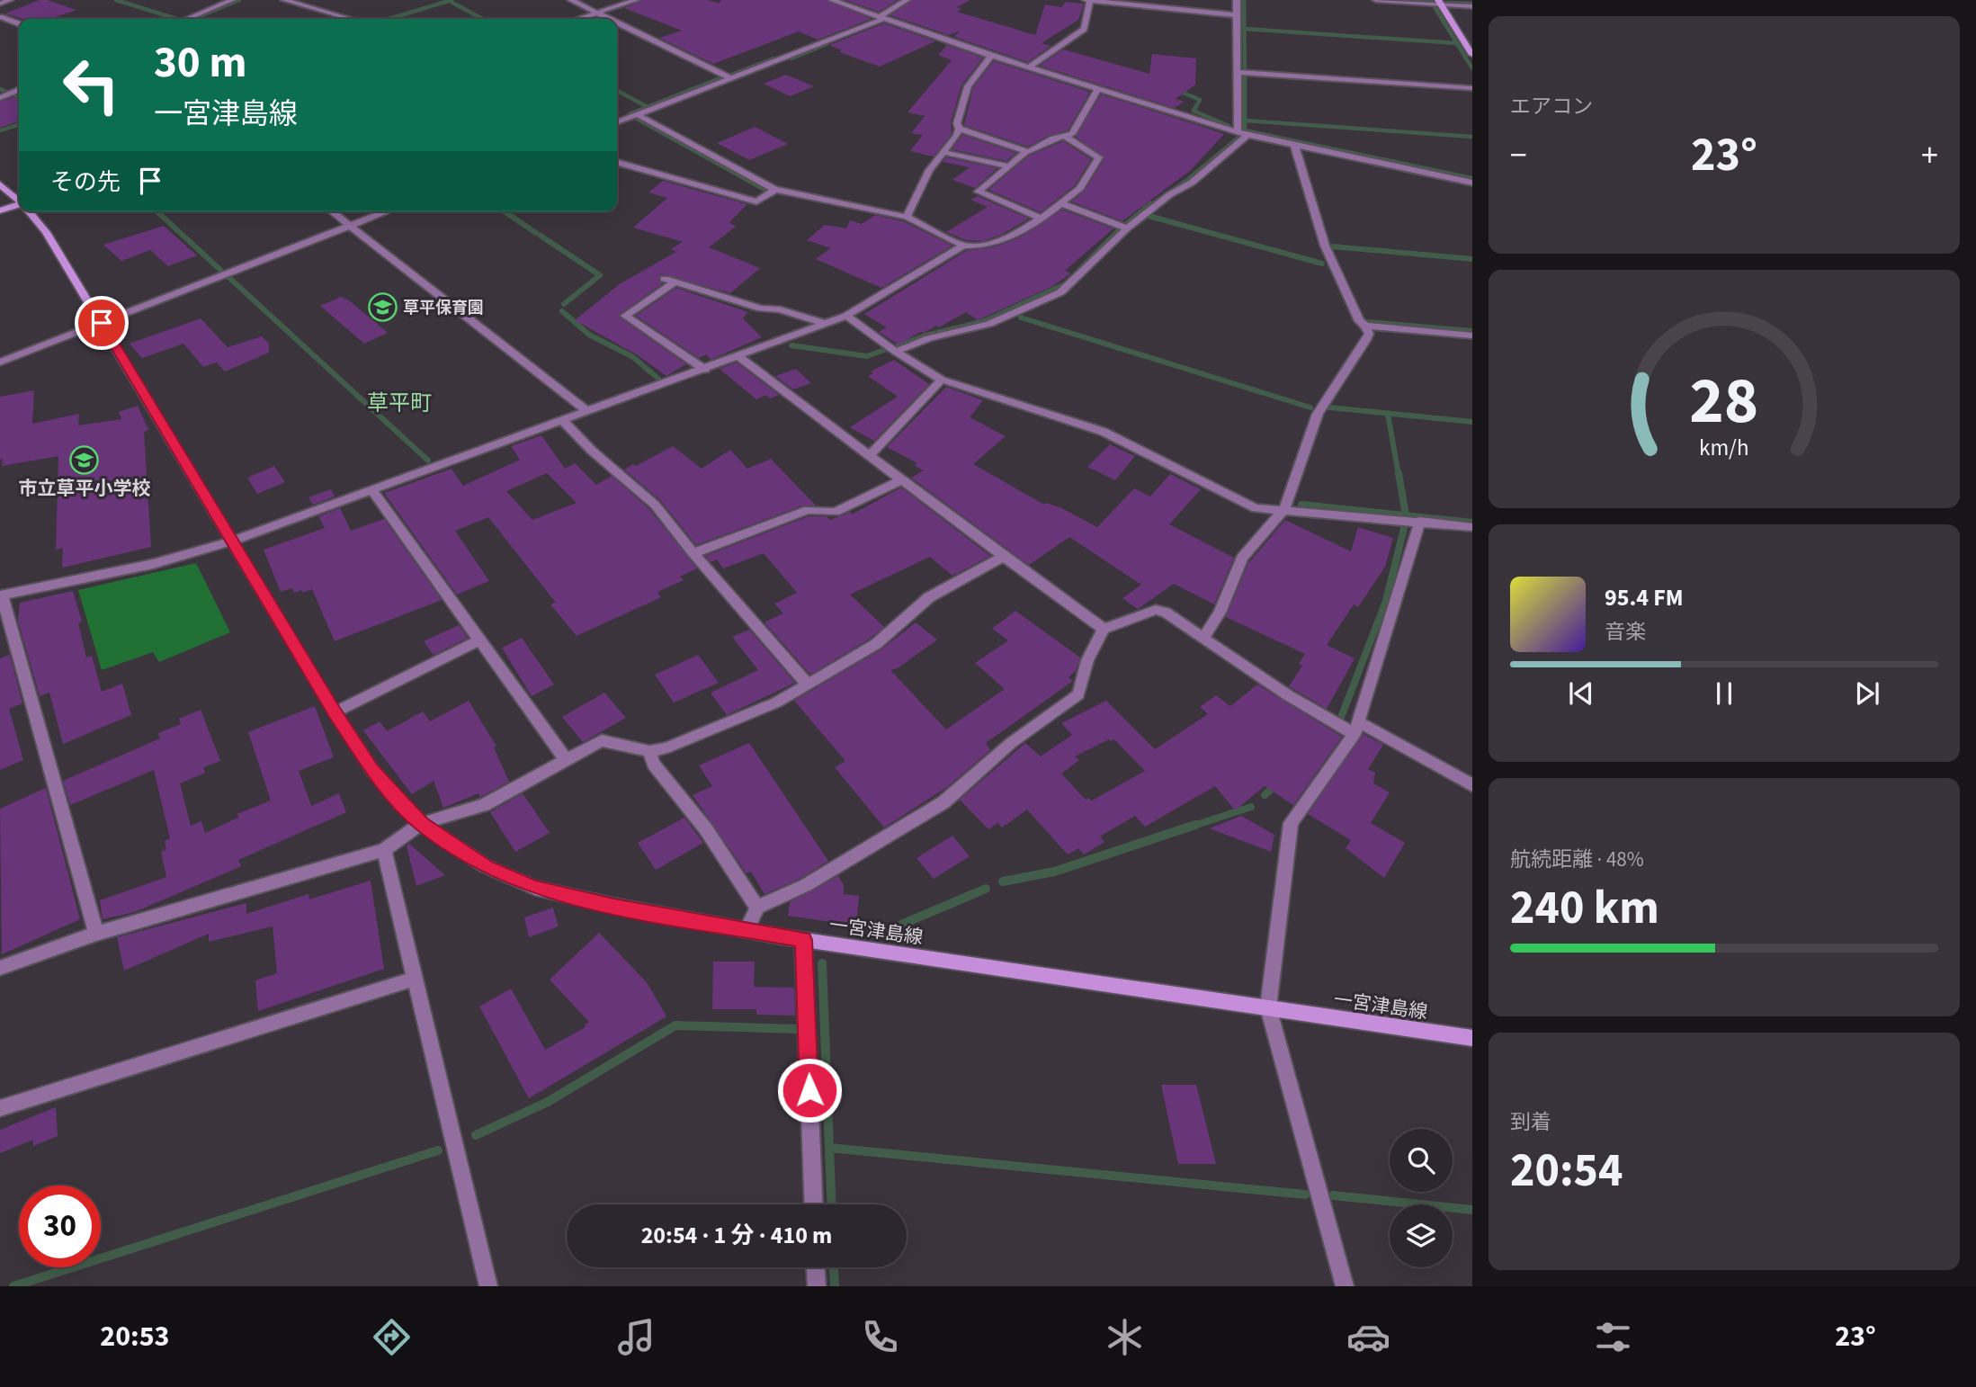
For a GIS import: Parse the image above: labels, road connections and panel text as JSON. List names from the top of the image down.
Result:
{
  "streets": {
    "main road": ["一宮津島線"]
  },
  "districts": ["草平町"],
  "places": {
    "school or university": ["草平保育園", "市立草平小学校"]
  },
  "page": {
    "tile": [
      "エアコン",
      ["航続距離 · 48%", "240 km"],
      ["到着", "20:54"]
    ],
    "turn": ["30 m", "一宮津島線"],
    "heat": ["−", "23°", "+"],
    "then": "その先",
    "song": ["95.4 FM", "音楽"],
    "limit": "30",
    "trip": "20:54 · 1 分 · 410 m",
    "tabs": ["20:53", "23°"],
    "gauge": ["28", "km/h"]
  }
}
